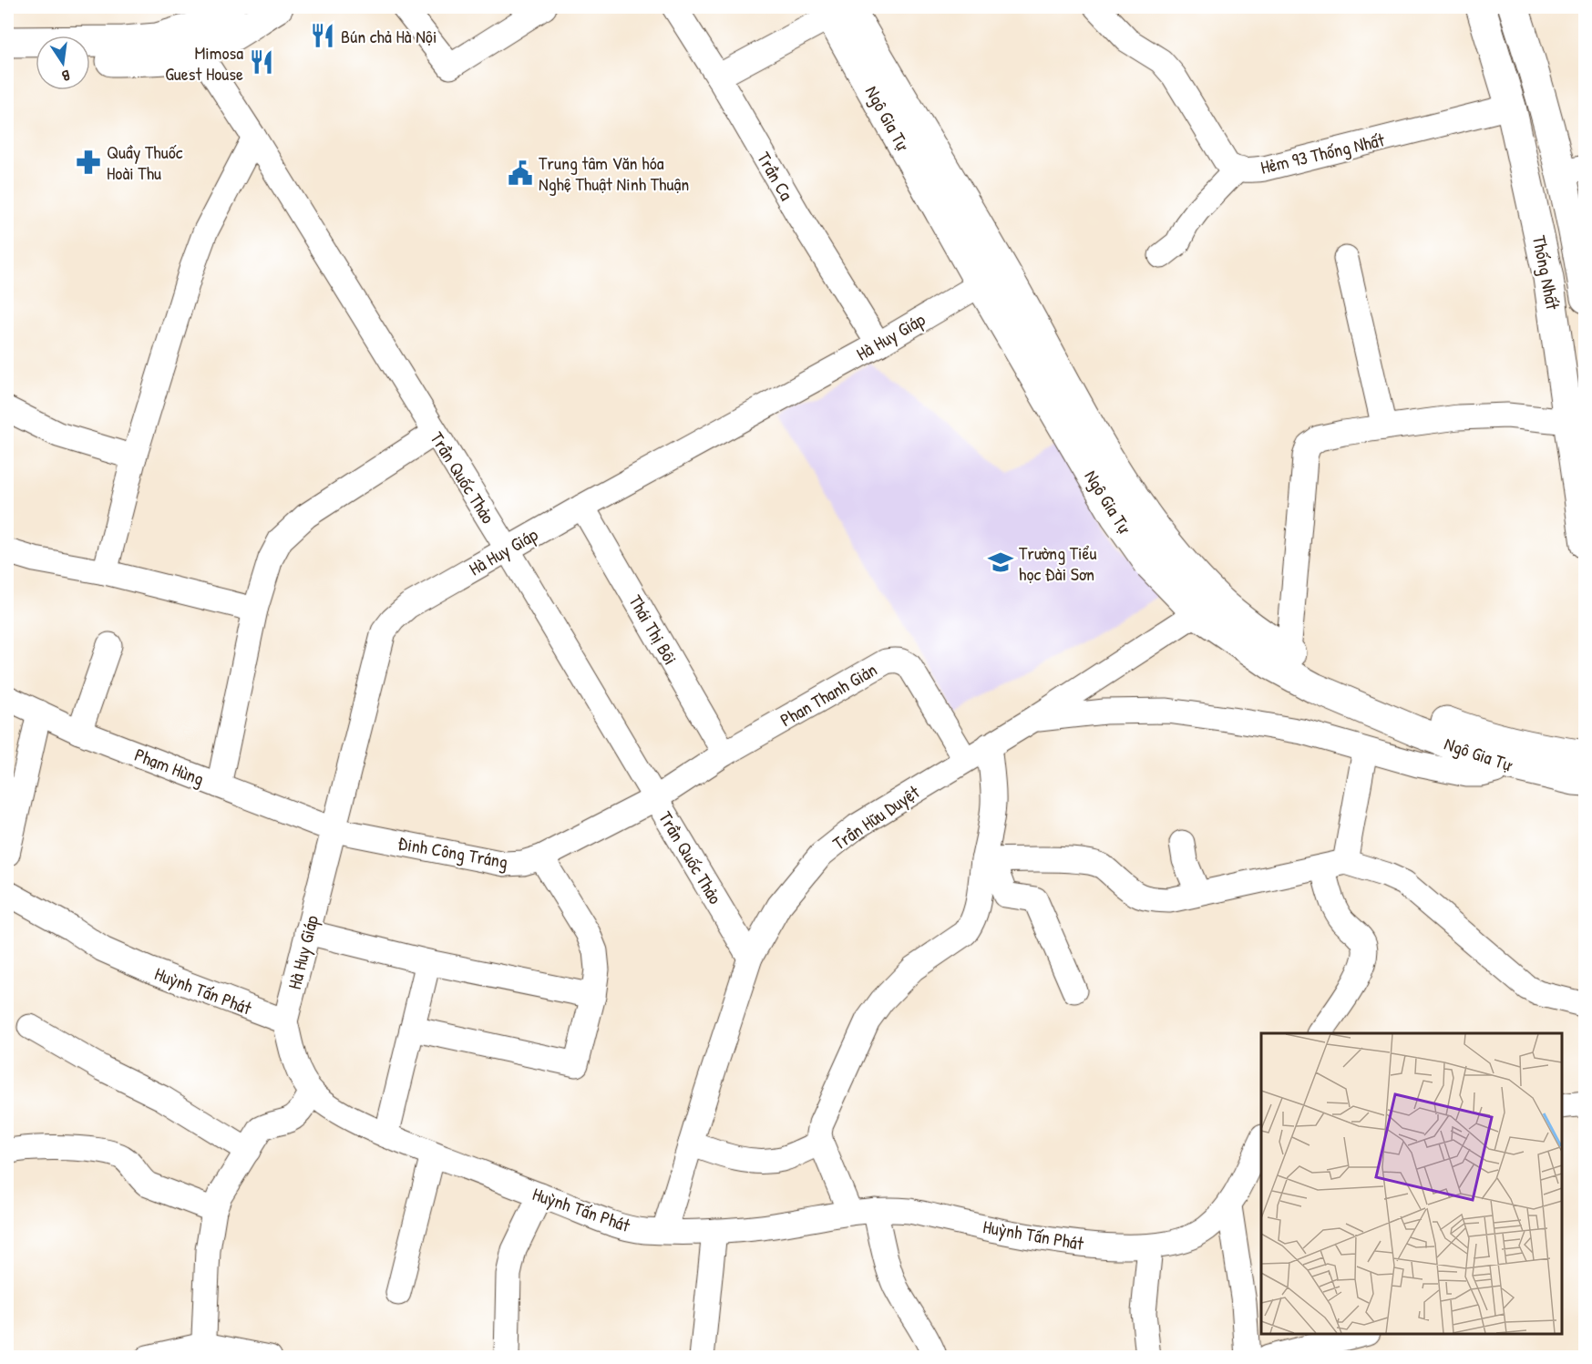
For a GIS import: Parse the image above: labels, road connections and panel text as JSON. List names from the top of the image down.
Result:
{
  "streets": {
    "main road": ["Ngô Gia Tự", "Thống Nhất"],
    "street": [
      "Hẻm 93 Thống Nhất",
      "Trần Ca",
      "Hà Huy Giáp",
      "Trần Quốc Thảo",
      "Thái Thị Bôi",
      "Phan Thanh Giản",
      "Phạm Hùng",
      "Trần Hữu Duyệt",
      "Đinh Công Tráng",
      "Huỳnh Tấn Phát"
    ]
  },
  "crossings": [
    ["Ngô Gia Tự", "Hà Huy Giáp"],
    ["Ngô Gia Tự", "Trần Hữu Duyệt"],
    ["Hẻm 93 Thống Nhất", "Thống Nhất"],
    ["Trần Ca", "Hà Huy Giáp"],
    ["Hà Huy Giáp", "Trần Quốc Thảo"],
    ["Hà Huy Giáp", "Thái Thị Bôi"],
    ["Hà Huy Giáp", "Phạm Hùng"],
    ["Hà Huy Giáp", "Đinh Công Tráng"],
    ["Hà Huy Giáp", "Huỳnh Tấn Phát"],
    ["Trần Quốc Thảo", "Phan Thanh Giản"],
    ["Trần Quốc Thảo", "Trần Hữu Duyệt"],
    ["Trần Quốc Thảo", "Đinh Công Tráng"],
    ["Thái Thị Bôi", "Phan Thanh Giản"],
    ["Phan Thanh Giản", "Trần Hữu Duyệt"],
    ["Phan Thanh Giản", "Đinh Công Tráng"],
    ["Phạm Hùng", "Đinh Công Tráng"],
    ["Trần Hữu Duyệt", "Huỳnh Tấn Phát"]
  ],
  "places": {
    "restaurant": ["Bún chả Hà Nội", "Mimosa Guest House"],
    "pharmacy": ["Quầy Thuốc Hoài Thu"],
    "public building": ["Trung tâm Văn hóa Nghệ Thuật Ninh Thuận"],
    "school or university": ["Trường Tiểu học Đài Sơn"]
  },
  "north": "bottom"
}
